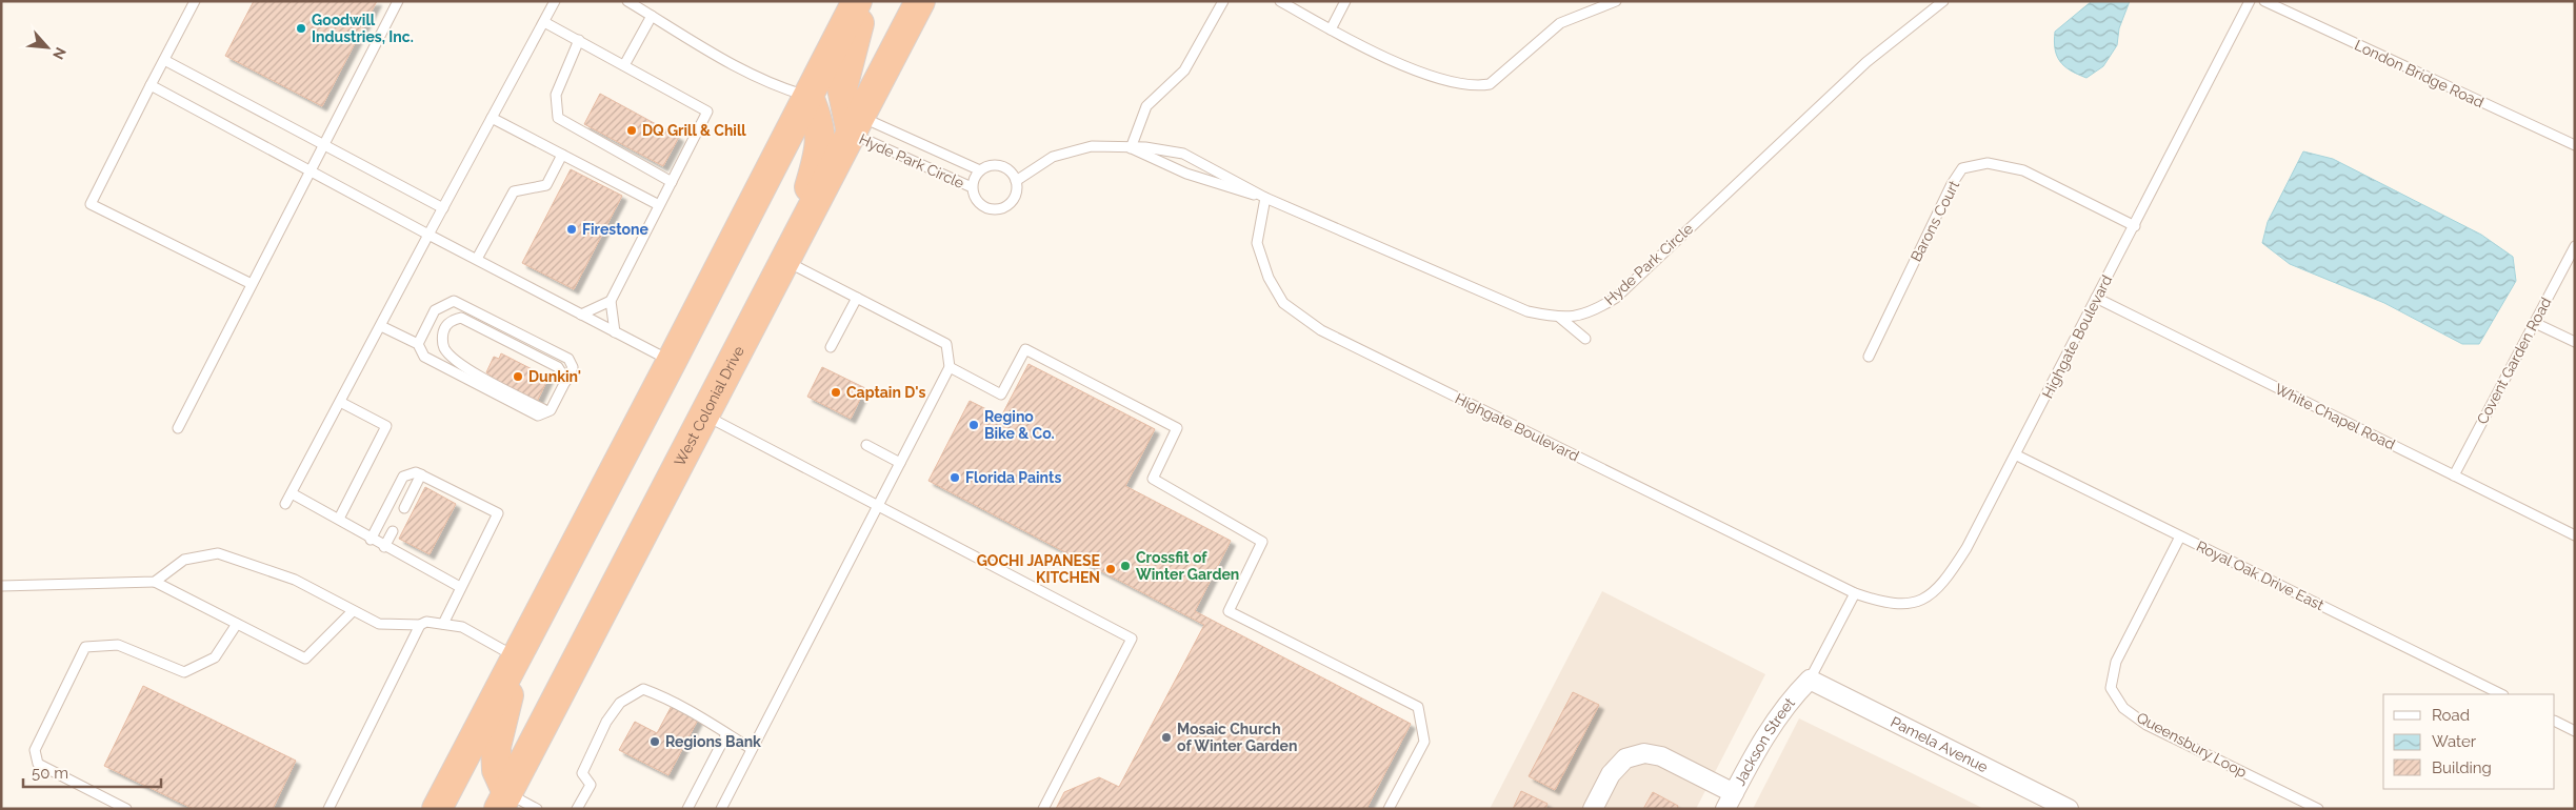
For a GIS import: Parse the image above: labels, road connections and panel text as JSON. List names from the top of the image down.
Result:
{
  "streets": {
    "highway": ["West Colonial Drive"],
    "street": ["Jackson Street", "Pamela Avenue"],
    "lane": [
      "London Bridge Road",
      "Hyde Park Circle",
      "Barons Court",
      "Highgate Boulevard",
      "Covent Garden Road",
      "White Chapel Road",
      "Royal Oak Drive East",
      "Queensbury Loop"
    ]
  },
  "crossings": [
    ["Hyde Park Circle", "Highgate Boulevard"],
    ["Hyde Park Circle", "West Colonial Drive"],
    ["Barons Court", "Highgate Boulevard"],
    ["Highgate Boulevard", "White Chapel Road"],
    ["Highgate Boulevard", "Royal Oak Drive East"],
    ["Covent Garden Road", "White Chapel Road"],
    ["Royal Oak Drive East", "Queensbury Loop"],
    ["Jackson Street", "Pamela Avenue"]
  ],
  "places": [
    "Goodwill Industries, Inc.",
    "DQ Grill & Chill",
    "Firestone",
    "Dunkin'",
    "Captain D's",
    "Regino Bike & Co.",
    "Florida Paints",
    "Crossfit of Winter Garden",
    "GOCHI JAPANESE KITCHEN",
    "Mosaic Church of Winter Garden",
    "Regions Bank"
  ],
  "legend": ["Road", "Water", "Building"],
  "scale_bar": "50 m",
  "north": "bottom right"
}
